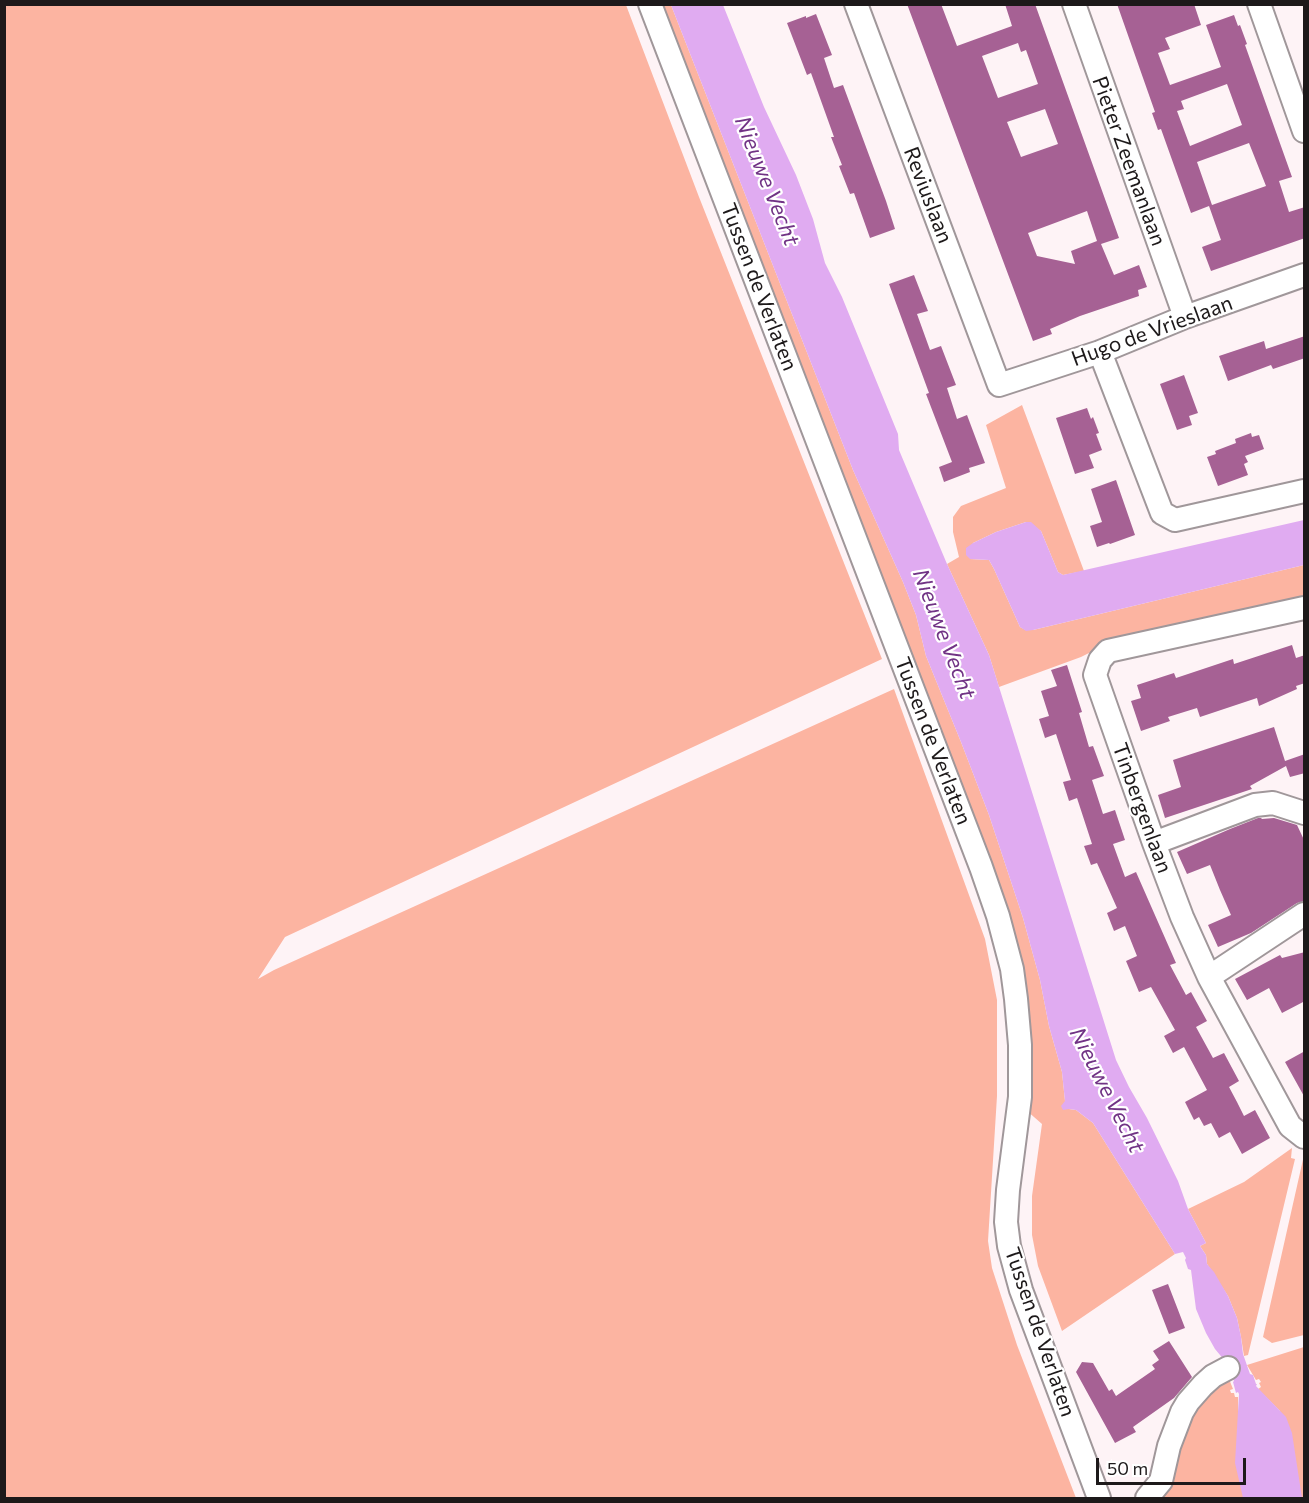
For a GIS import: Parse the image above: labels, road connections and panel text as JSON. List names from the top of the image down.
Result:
{
  "streets": {
    "street": [
      "Pieter Zeemanlaan",
      "Reviuslaan",
      "Tussen de Verlaten",
      "Hugo de Vrieslaan",
      "Tinbergenlaan"
    ]
  },
  "crossings": [
    ["Pieter Zeemanlaan", "Hugo de Vrieslaan"],
    ["Reviuslaan", "Hugo de Vrieslaan"]
  ],
  "water": ["Nieuwe Vecht"],
  "scale_bar": "50 m"
}
